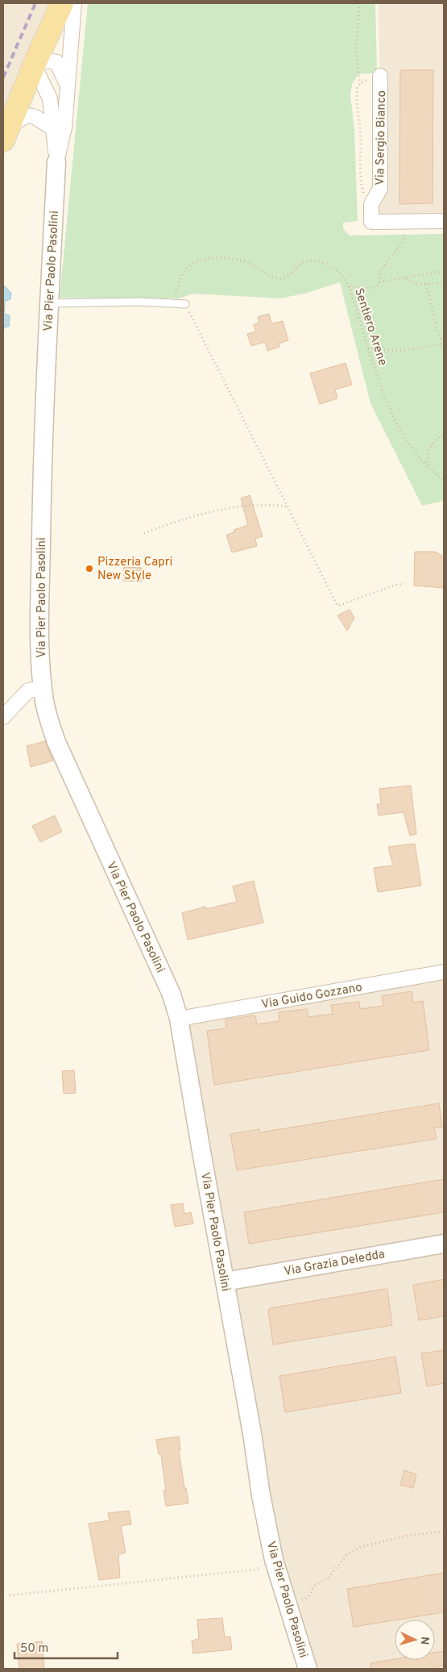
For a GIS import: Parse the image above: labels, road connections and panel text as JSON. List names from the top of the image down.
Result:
{
  "streets": {
    "street": [
      "Via Sergio Bianco",
      "Via Pier Paolo Pasolini",
      "Via Guido Gozzano",
      "Via Grazia Deledda"
    ],
    "path": ["Sentiero Arene"]
  },
  "crossings": [
    ["Via Pier Paolo Pasolini", "Via Guido Gozzano"],
    ["Via Pier Paolo Pasolini", "Via Grazia Deledda"]
  ],
  "places": ["Pizzeria Capri New Style"],
  "scale_bar": "50 m",
  "north": "right"
}
